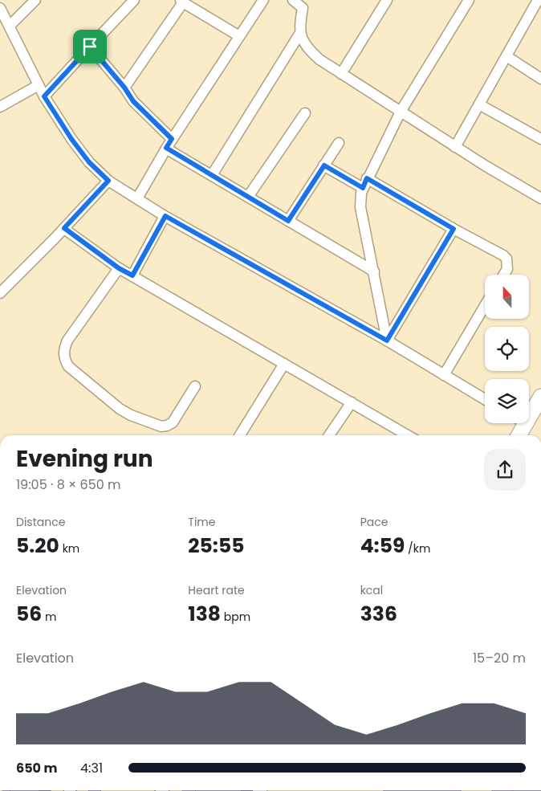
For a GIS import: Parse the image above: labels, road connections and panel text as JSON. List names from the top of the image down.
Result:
{
  "north": "top",
  "page": {
    "heading": ["Evening run", "19:05 · 8 × 650 m"],
    "stats": [
      ["Distance", "5.20 km"],
      ["Time", "25:55"],
      ["Pace", "4:59 /km"],
      ["Elevation", "56 m"],
      ["Heart rate", "138 bpm"],
      ["kcal", "336"]
    ],
    "chart": ["Elevation", "15–20 m"],
    "list": [
      {
        "name": "650 m",
        "note": "4:31"
      }
    ]
  }
}
